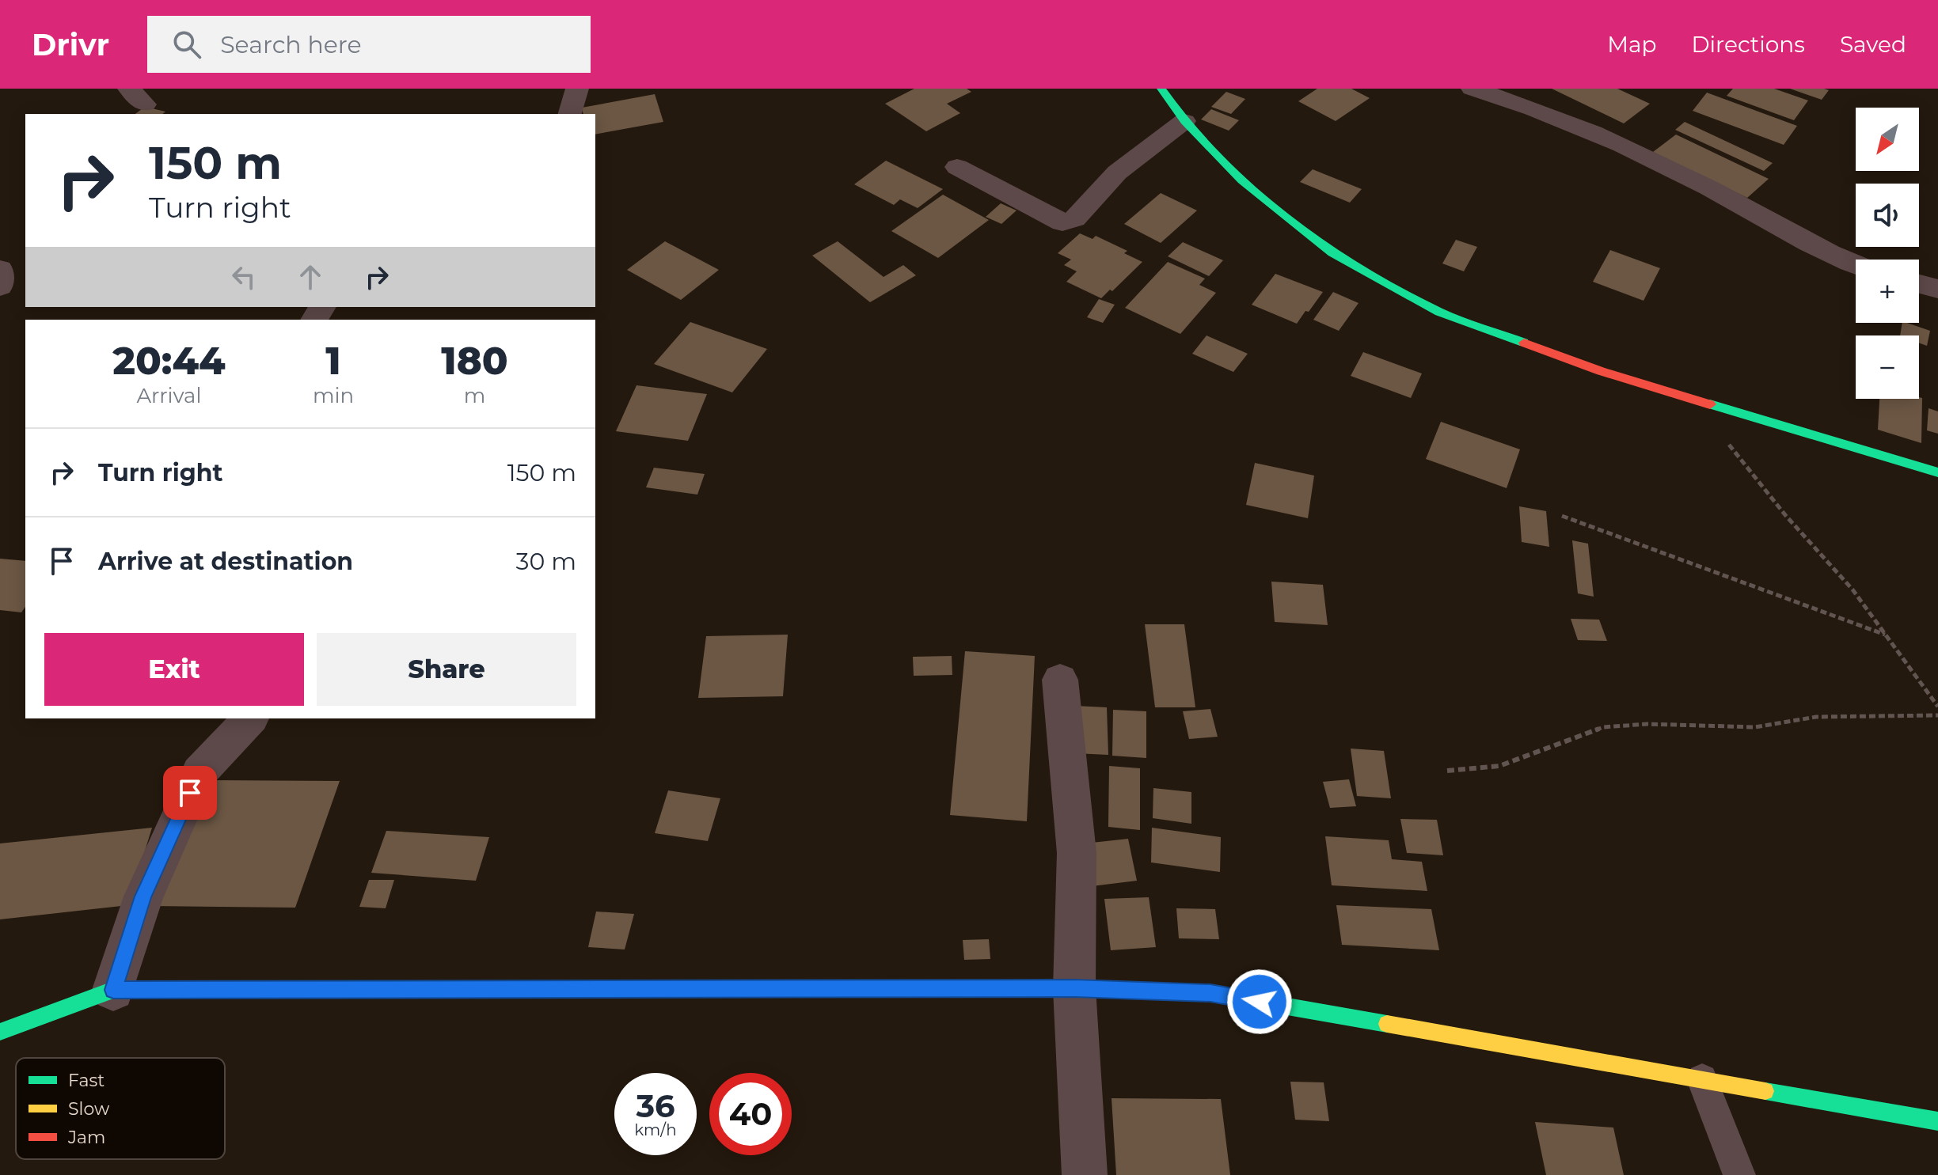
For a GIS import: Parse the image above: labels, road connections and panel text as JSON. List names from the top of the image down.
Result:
{
  "legend": ["Fast", "Slow", "Jam"],
  "north": "bottom left",
  "page": {
    "header": "Drivr",
    "search": "Search here",
    "nav": ["Map", "Directions", "Saved"],
    "map_buttons": ["+", "−"],
    "turn": ["150 m", "Turn right"],
    "eta": [
      "20:44",
      "Arrival",
      "1",
      "min",
      "180",
      "m"
    ],
    "list": [
      {
        "name": "Turn right",
        "value": "150 m"
      },
      {
        "name": "Arrive at destination",
        "value": "30 m"
      }
    ],
    "buttons": ["Exit", "Share"],
    "speed": "36 km/h",
    "limit": "40"
  }
}
